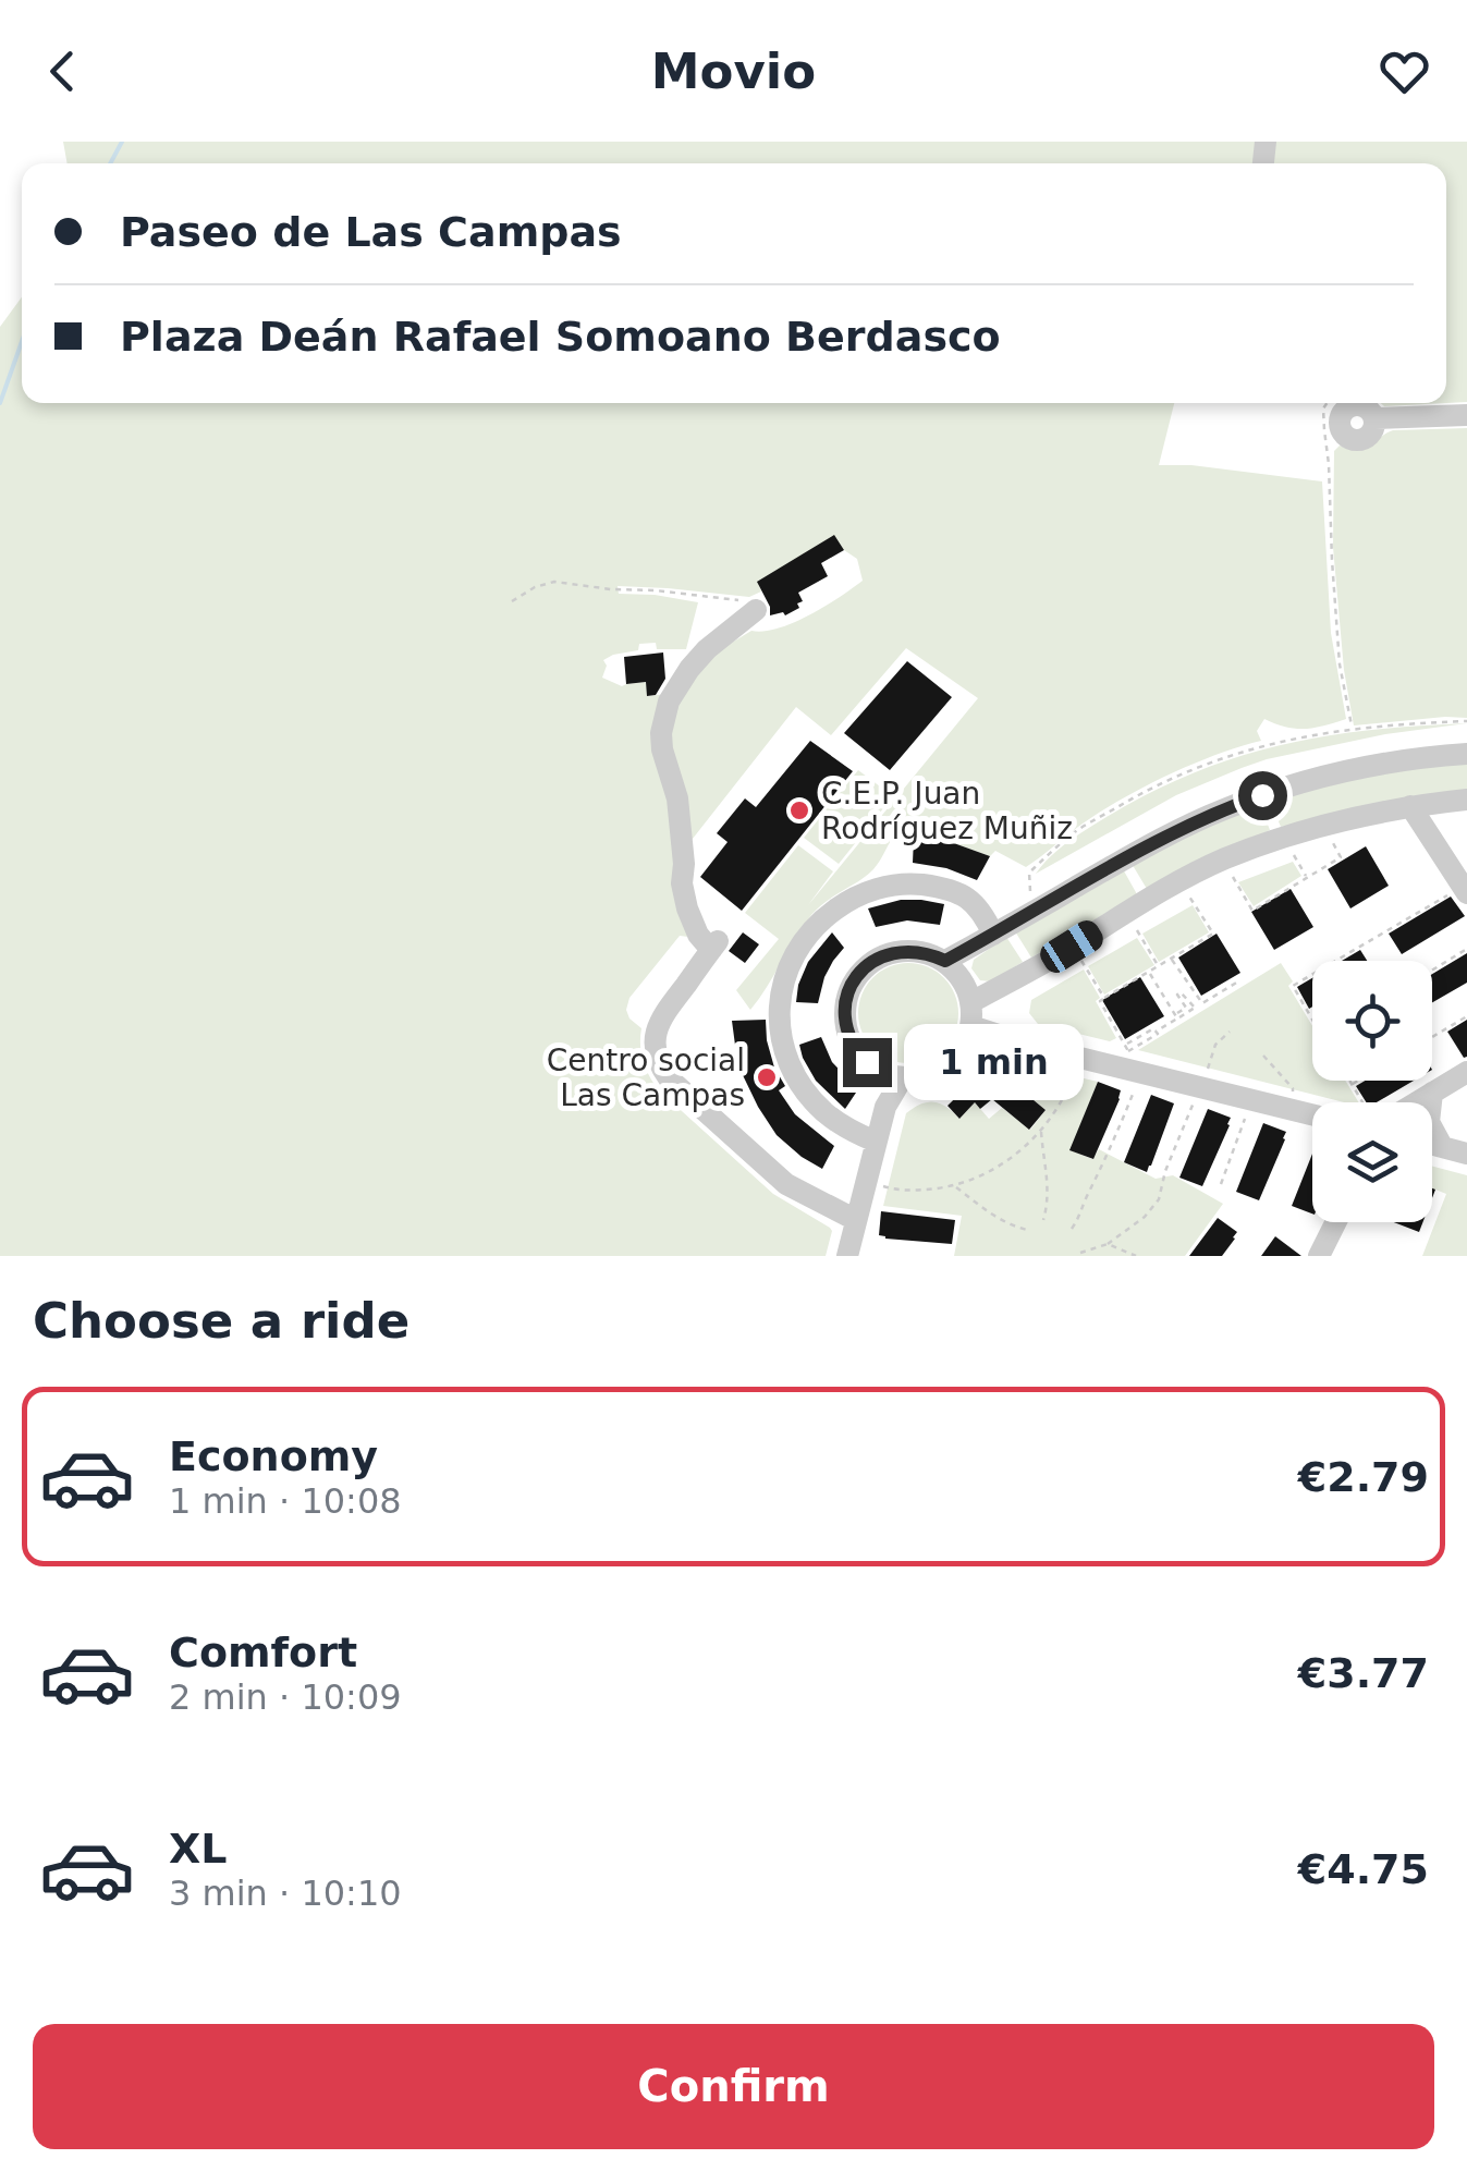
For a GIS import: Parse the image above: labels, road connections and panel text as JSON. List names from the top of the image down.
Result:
{
  "places": ["C.E.P. Juan Rodríguez Muñiz", "Centro social Las Campas"],
  "page": {
    "header": "Movio",
    "banner": ["Paseo de Las Campas", "Plaza Deán Rafael Somoano Berdasco"],
    "bubble": "1 min",
    "heading": "Choose a ride",
    "list": [
      {
        "name": "Economy",
        "note": "1 min · 10:08",
        "value": "€2.79"
      },
      {
        "name": "Comfort",
        "note": "2 min · 10:09",
        "value": "€3.77"
      },
      {
        "name": "XL",
        "note": "3 min · 10:10",
        "value": "€4.75"
      }
    ],
    "buttons": "Confirm"
  }
}
